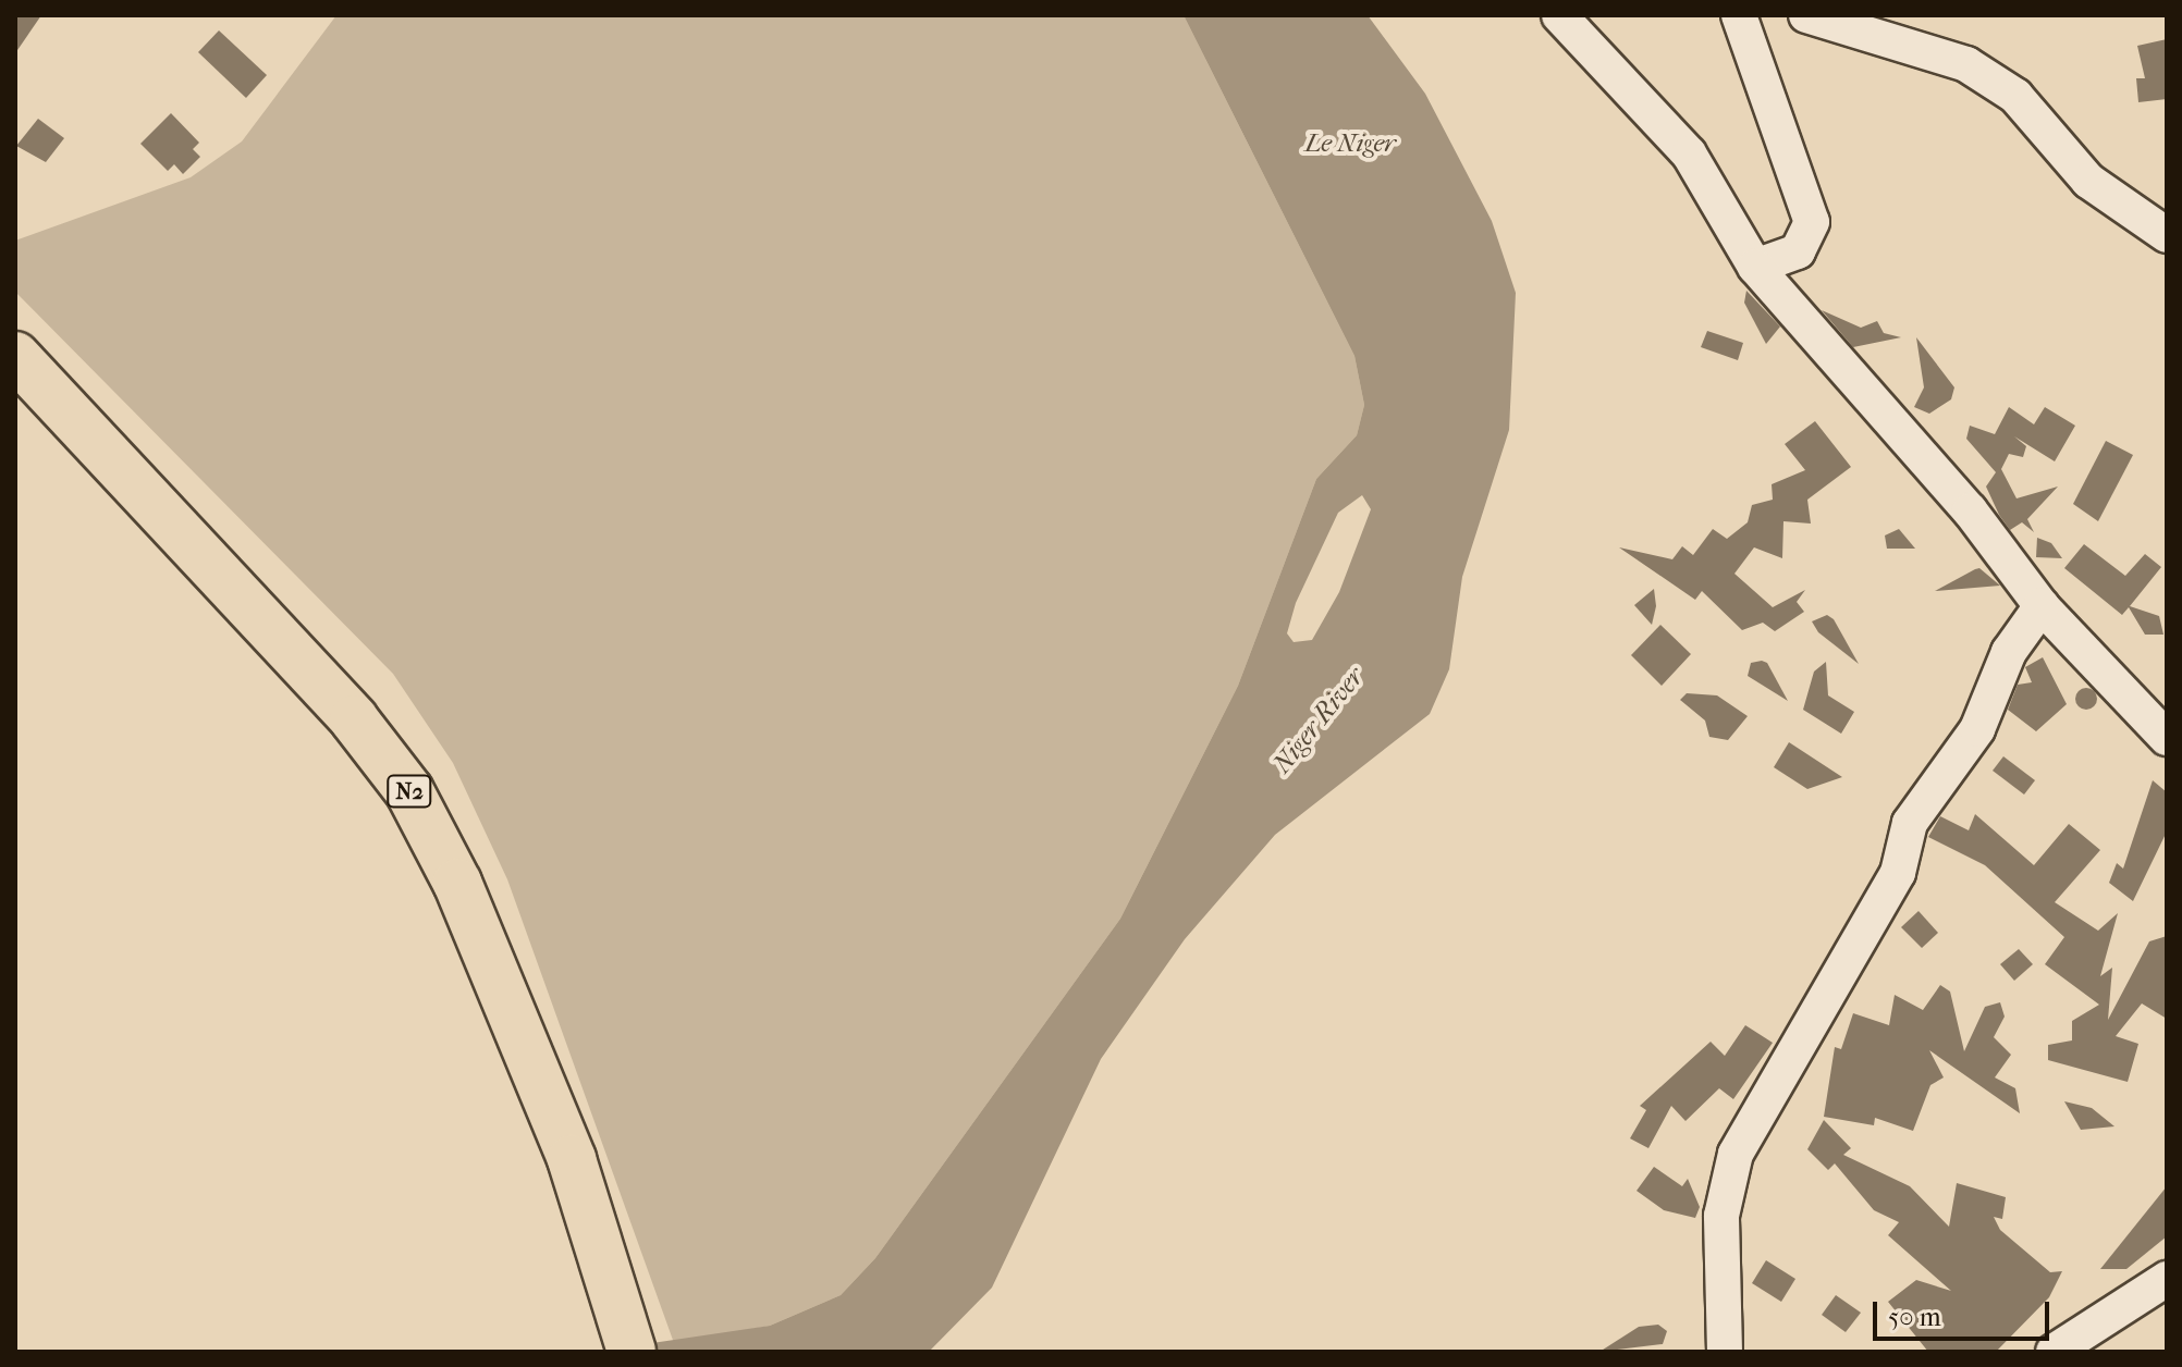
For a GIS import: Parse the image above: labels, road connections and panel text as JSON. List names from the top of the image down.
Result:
{
  "streets": {
    "highway": ["N2"]
  },
  "water": ["Le Niger", "Niger River"],
  "scale_bar": "50 m"
}
